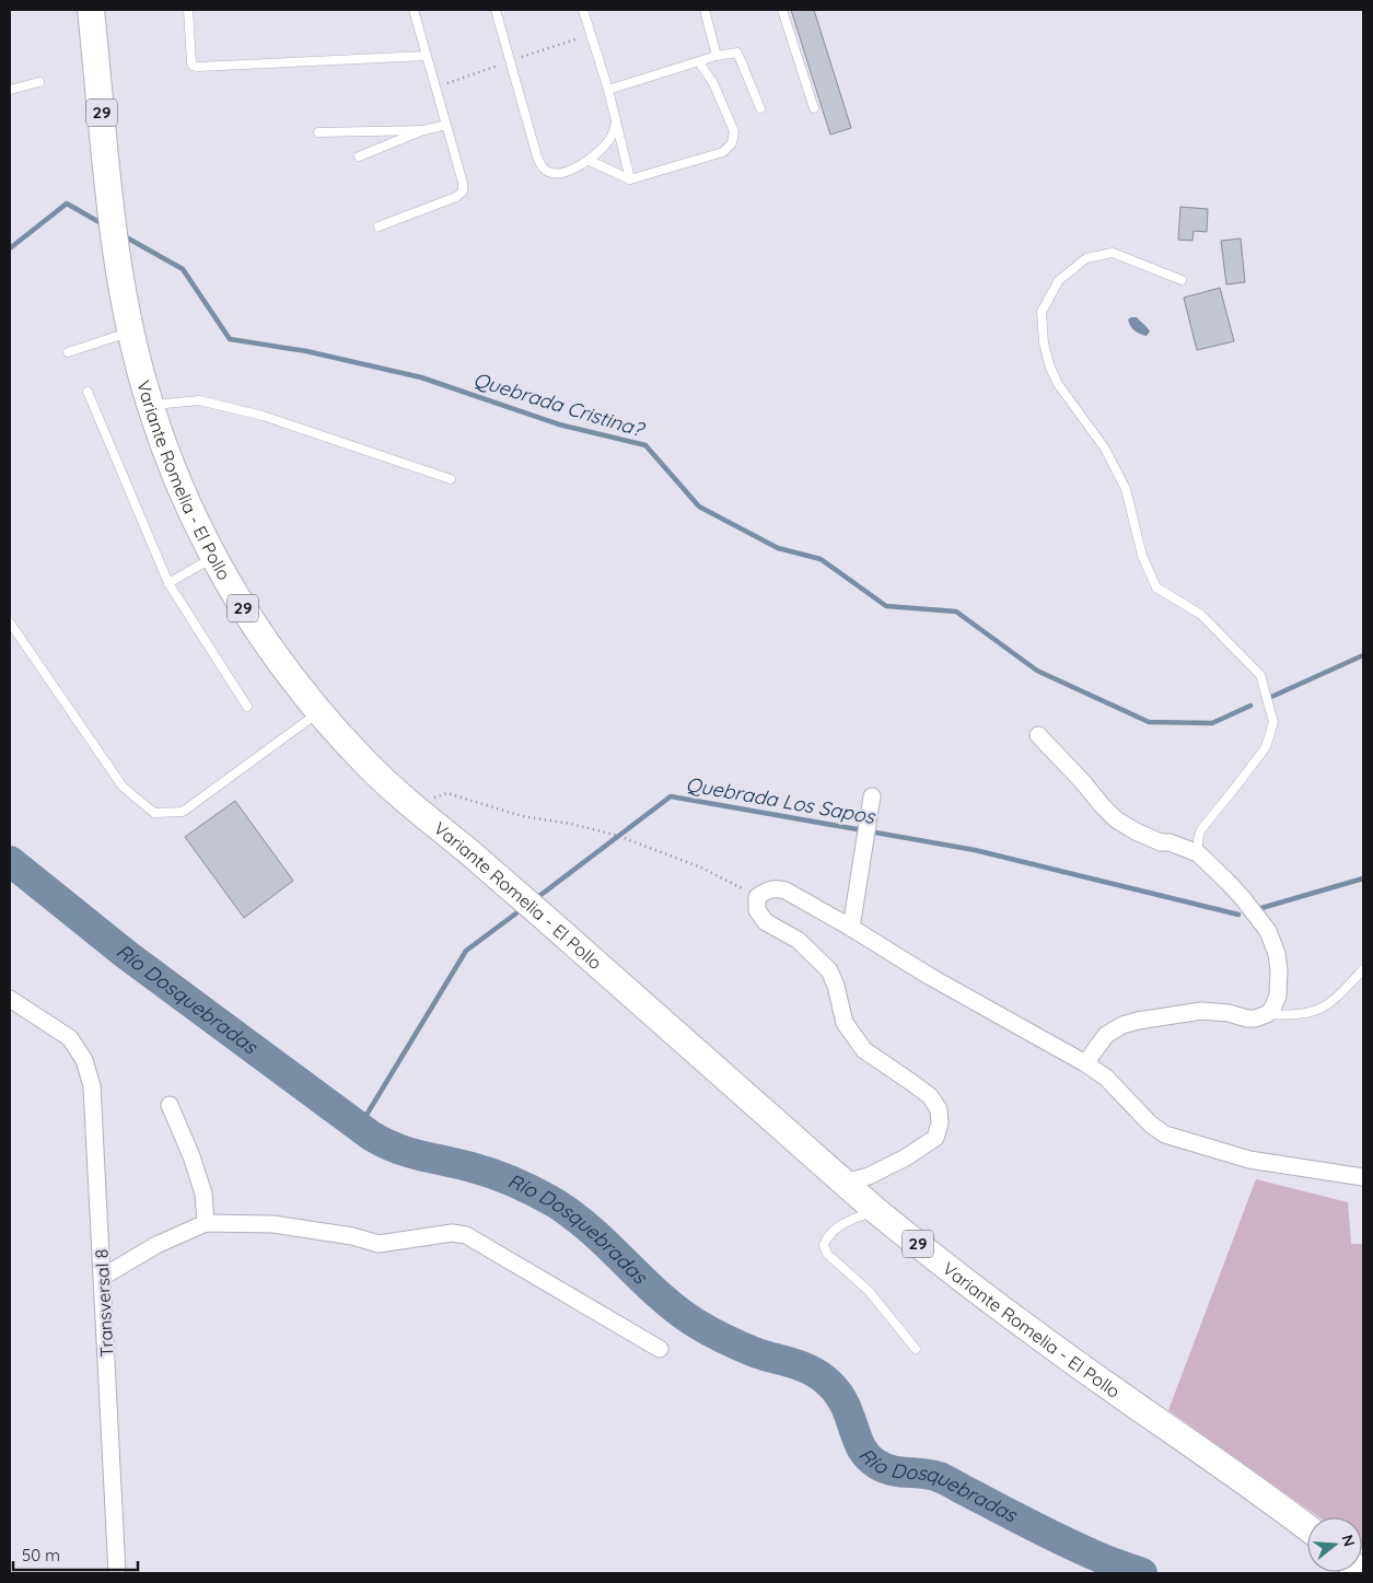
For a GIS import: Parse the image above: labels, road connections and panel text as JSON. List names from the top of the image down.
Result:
{
  "streets": {
    "highway": ["29", "Variante Romelia - El Pollo"],
    "street": ["Transversal 8"]
  },
  "water": ["Quebrada Cristina?", "Quebrada Los Sapos", "Río Dosquebradas"],
  "scale_bar": "50 m",
  "north": "right"
}
